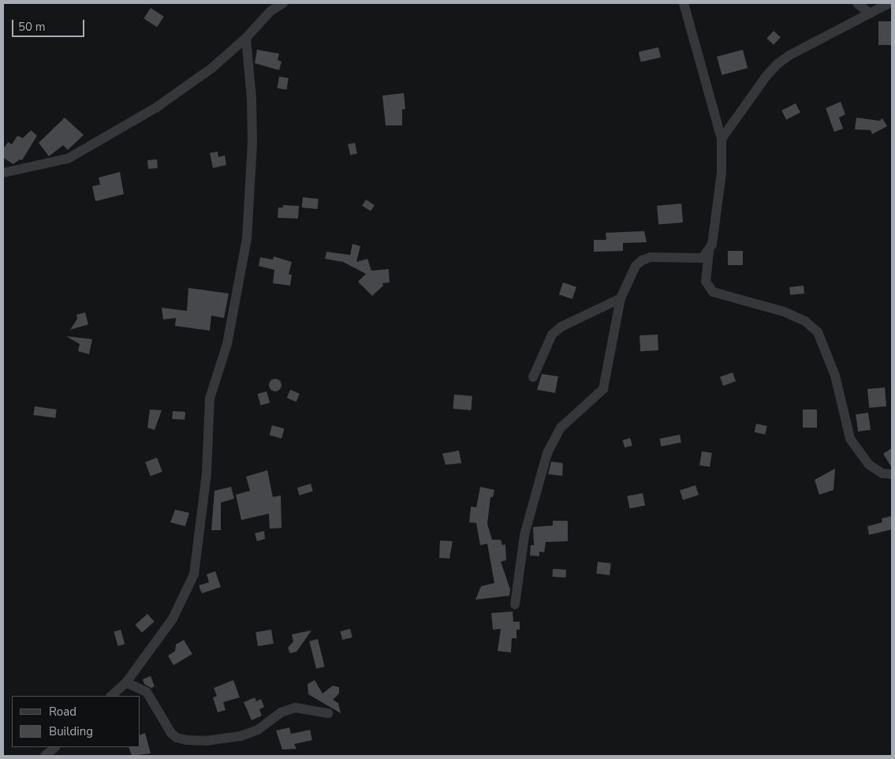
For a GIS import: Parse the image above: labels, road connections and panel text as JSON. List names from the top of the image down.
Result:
{
  "legend": ["Road", "Building"],
  "scale_bar": "50 m"
}
